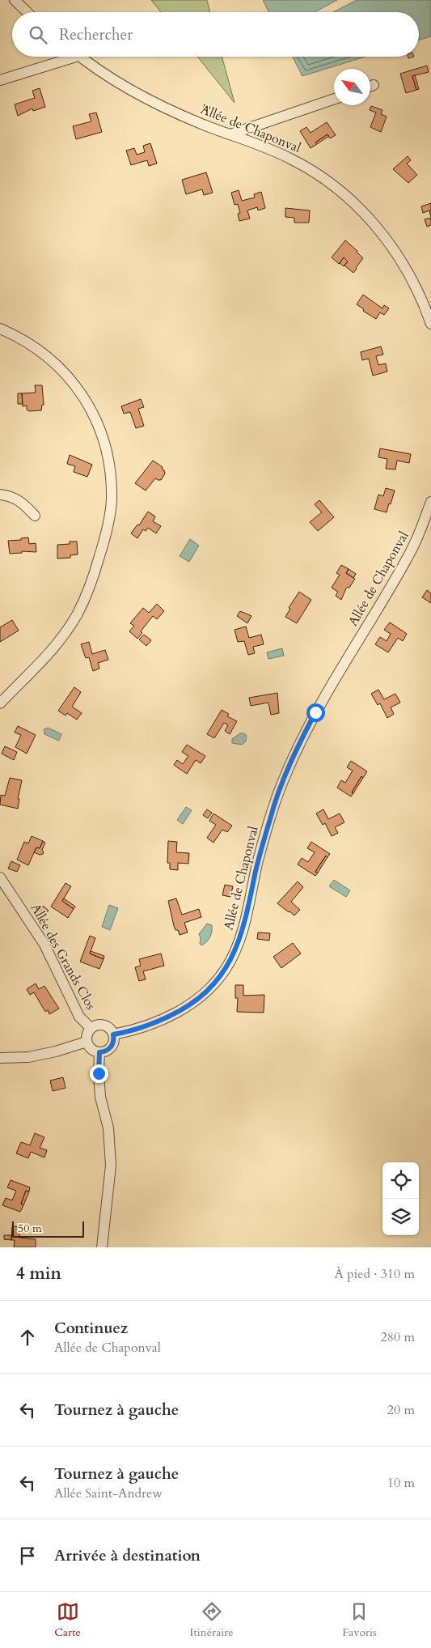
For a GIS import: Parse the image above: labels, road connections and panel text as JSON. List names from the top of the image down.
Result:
{
  "streets": {
    "street": ["Allée de Chaponval", "Allée des Grands Clos"]
  },
  "crossings": [
    ["Allée de Chaponval", "Allée des Grands Clos"]
  ],
  "scale_bar": "50 m",
  "north": "top left",
  "page": {
    "search": "Rechercher",
    "scale": "50 m",
    "heading": ["4 min", "À pied · 310 m"],
    "list": [
      ["Continuez", "Allée de Chaponval", "280 m"],
      ["Tournez à gauche", "20 m"],
      ["Tournez à gauche", "Allée Saint-Andrew", "10 m"],
      "Arrivée à destination"
    ],
    "nav": ["Carte", "Itinéraire", "Favoris"]
  }
}
